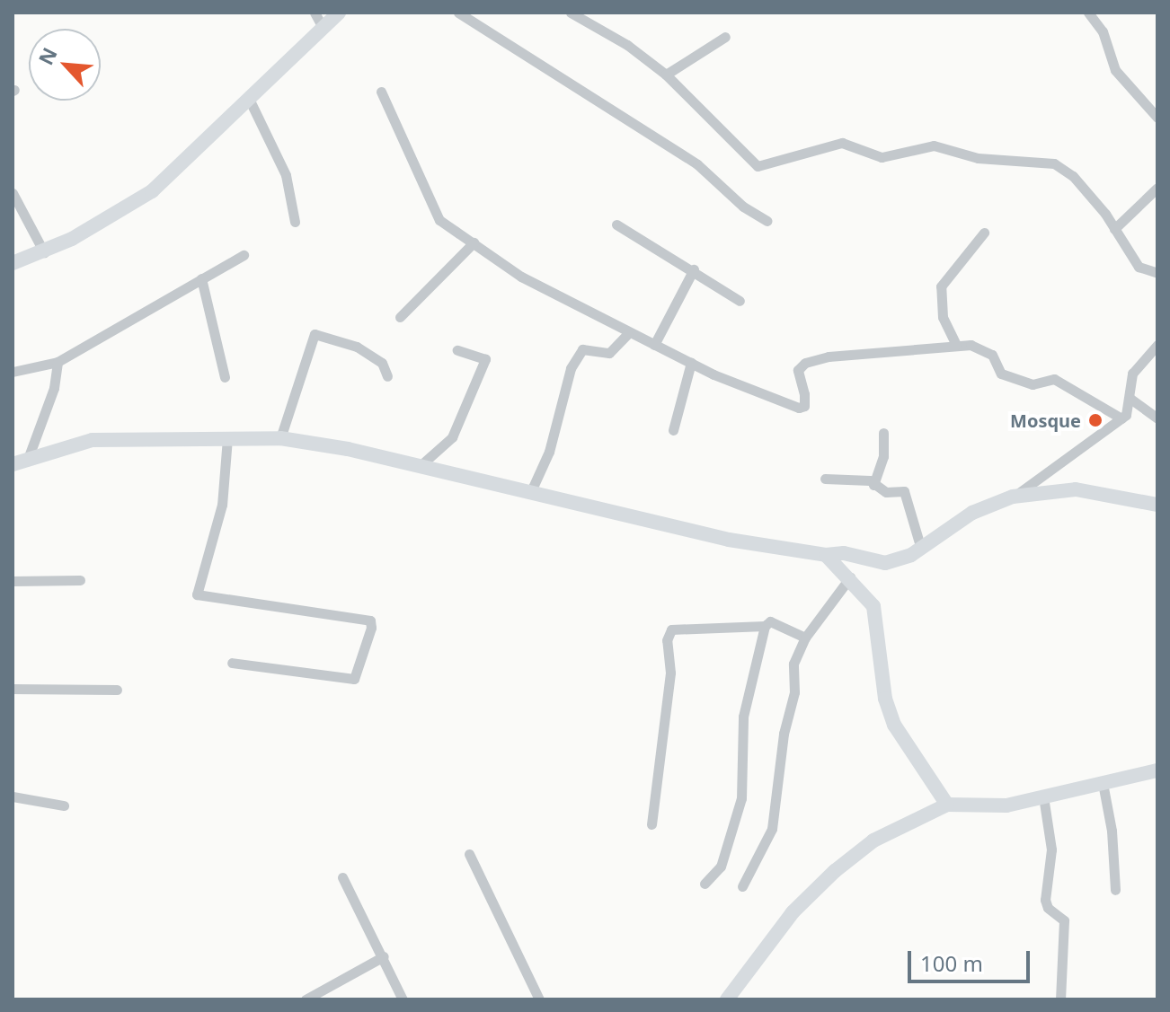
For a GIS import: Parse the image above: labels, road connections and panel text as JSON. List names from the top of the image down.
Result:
{
  "places": ["Mosque"],
  "scale_bar": "100 m",
  "north": "top left"
}
